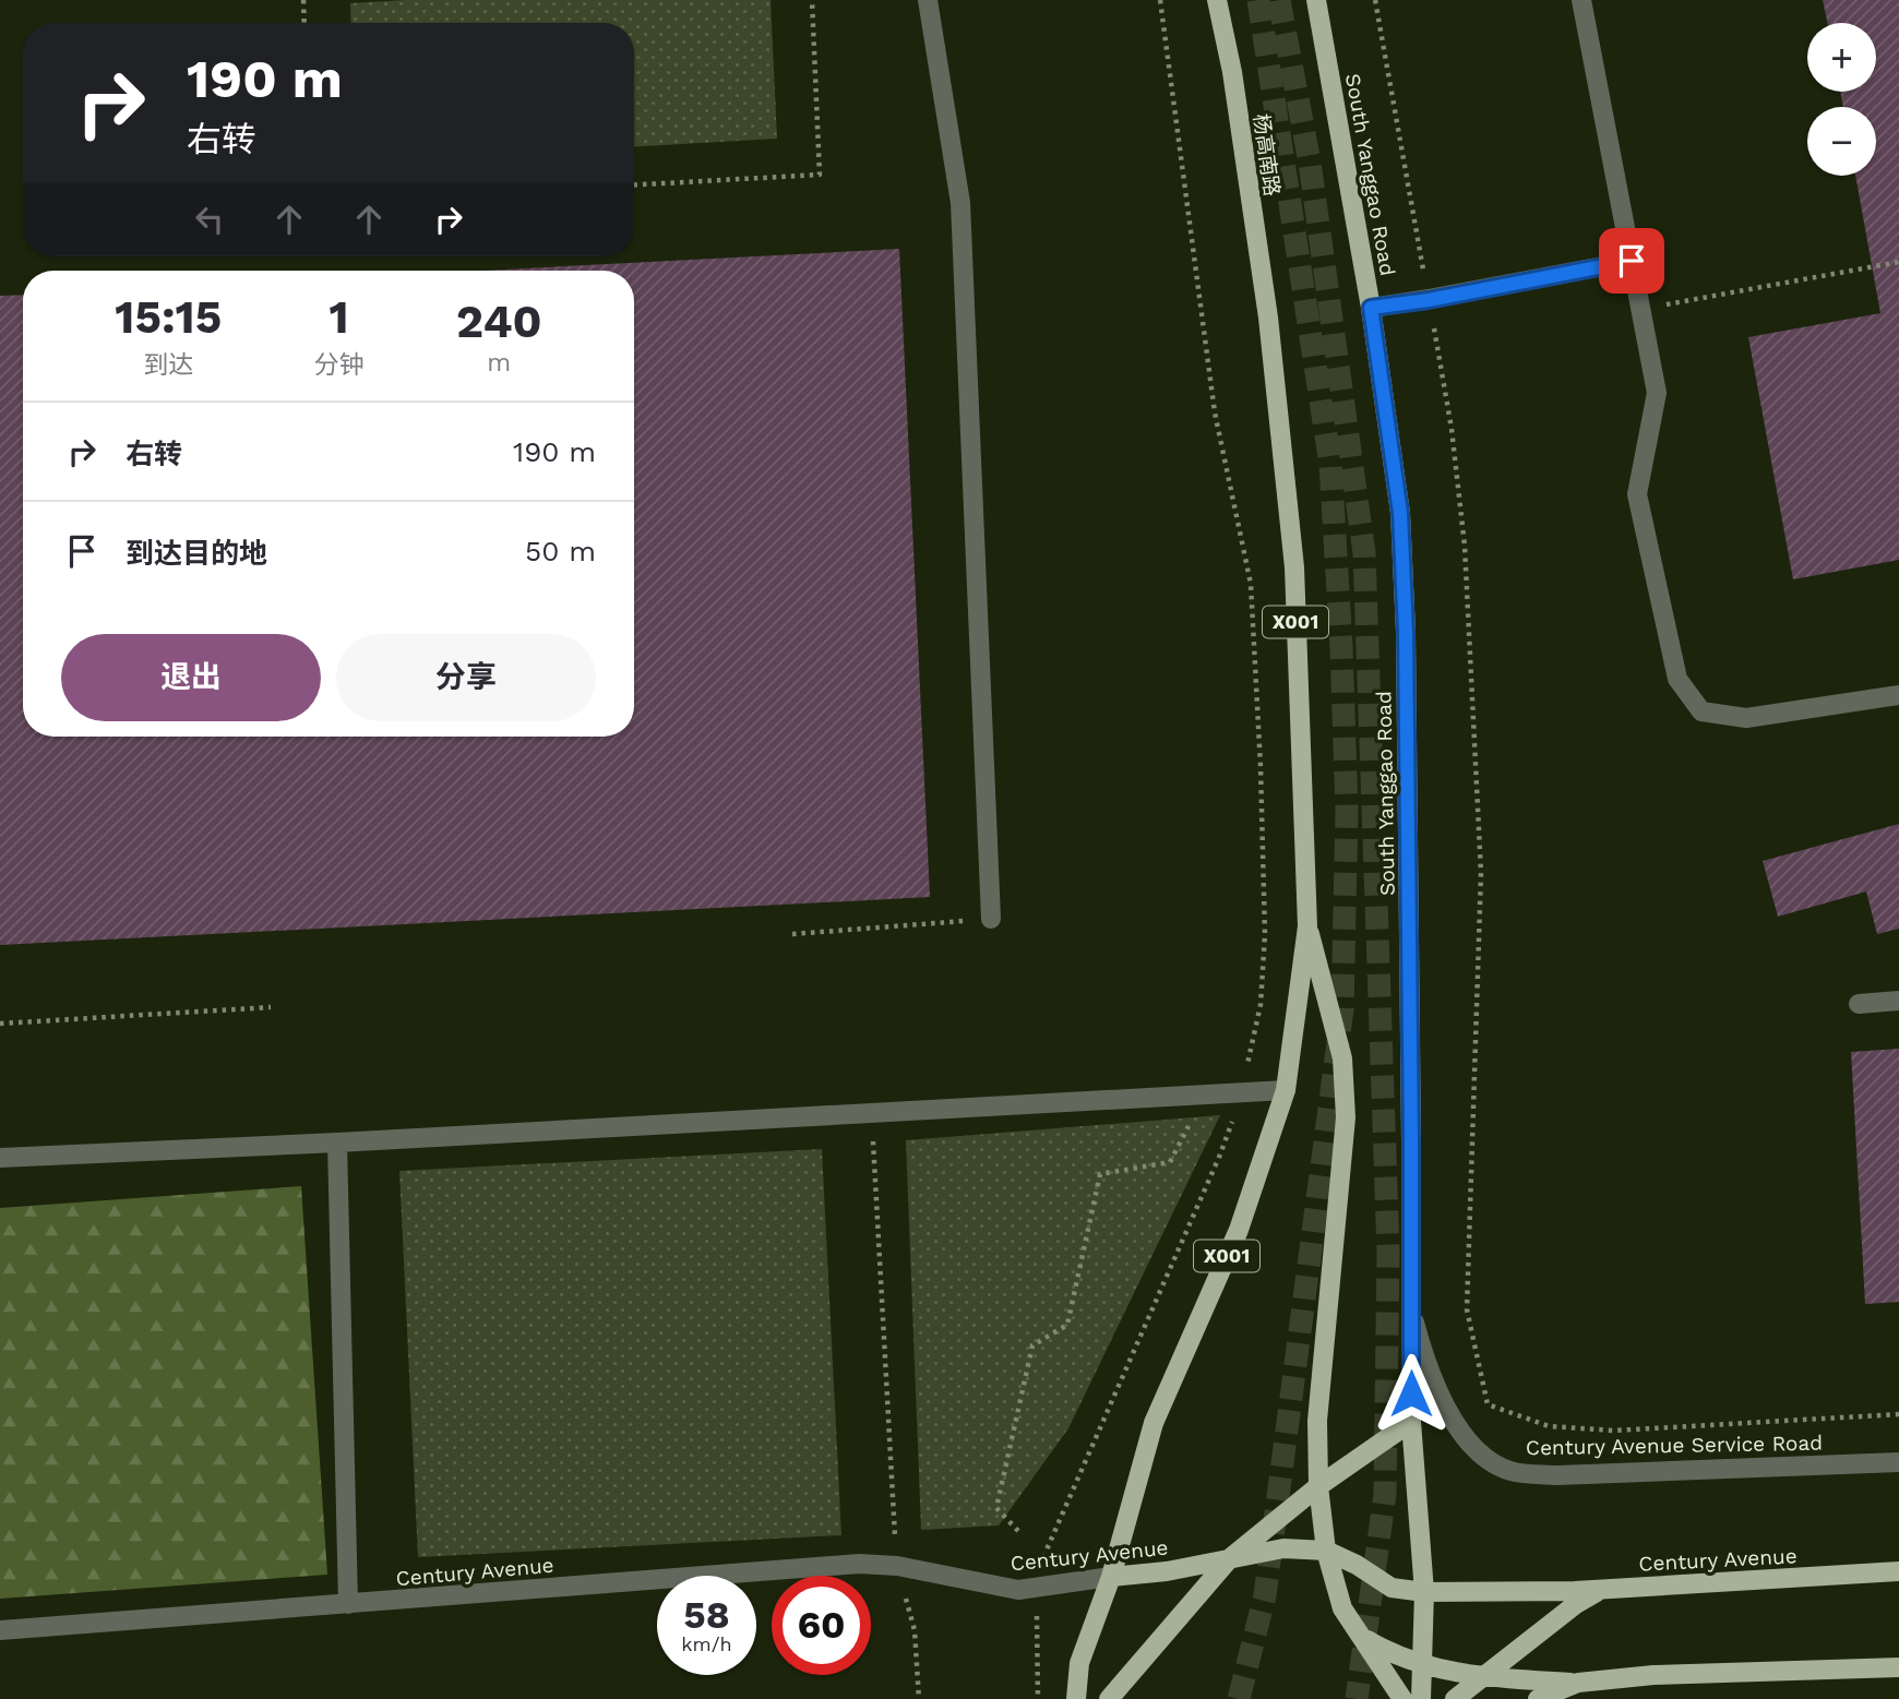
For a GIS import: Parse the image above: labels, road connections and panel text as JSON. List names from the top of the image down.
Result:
{
  "streets": {
    "main road": [
      "杨高南路",
      "South Yanggao Road",
      "X001",
      "Century Avenue"
    ],
    "street": ["Century Avenue Service Road"]
  },
  "crossings": [
    ["杨高南路", "X001"],
    ["South Yanggao Road", "Century Avenue Service Road"],
    ["South Yanggao Road", "Century Avenue"],
    ["X001", "Century Avenue"]
  ],
  "page": {
    "map_buttons": ["+", "−"],
    "turn": ["190 m", "右转"],
    "eta": [
      "15:15",
      "到达",
      "1",
      "分钟",
      "240",
      "m"
    ],
    "list": [
      {
        "name": "右转",
        "value": "190 m"
      },
      {
        "name": "到达目的地",
        "value": "50 m"
      }
    ],
    "buttons": ["退出", "分享"],
    "speed": "58 km/h",
    "limit": "60"
  }
}
